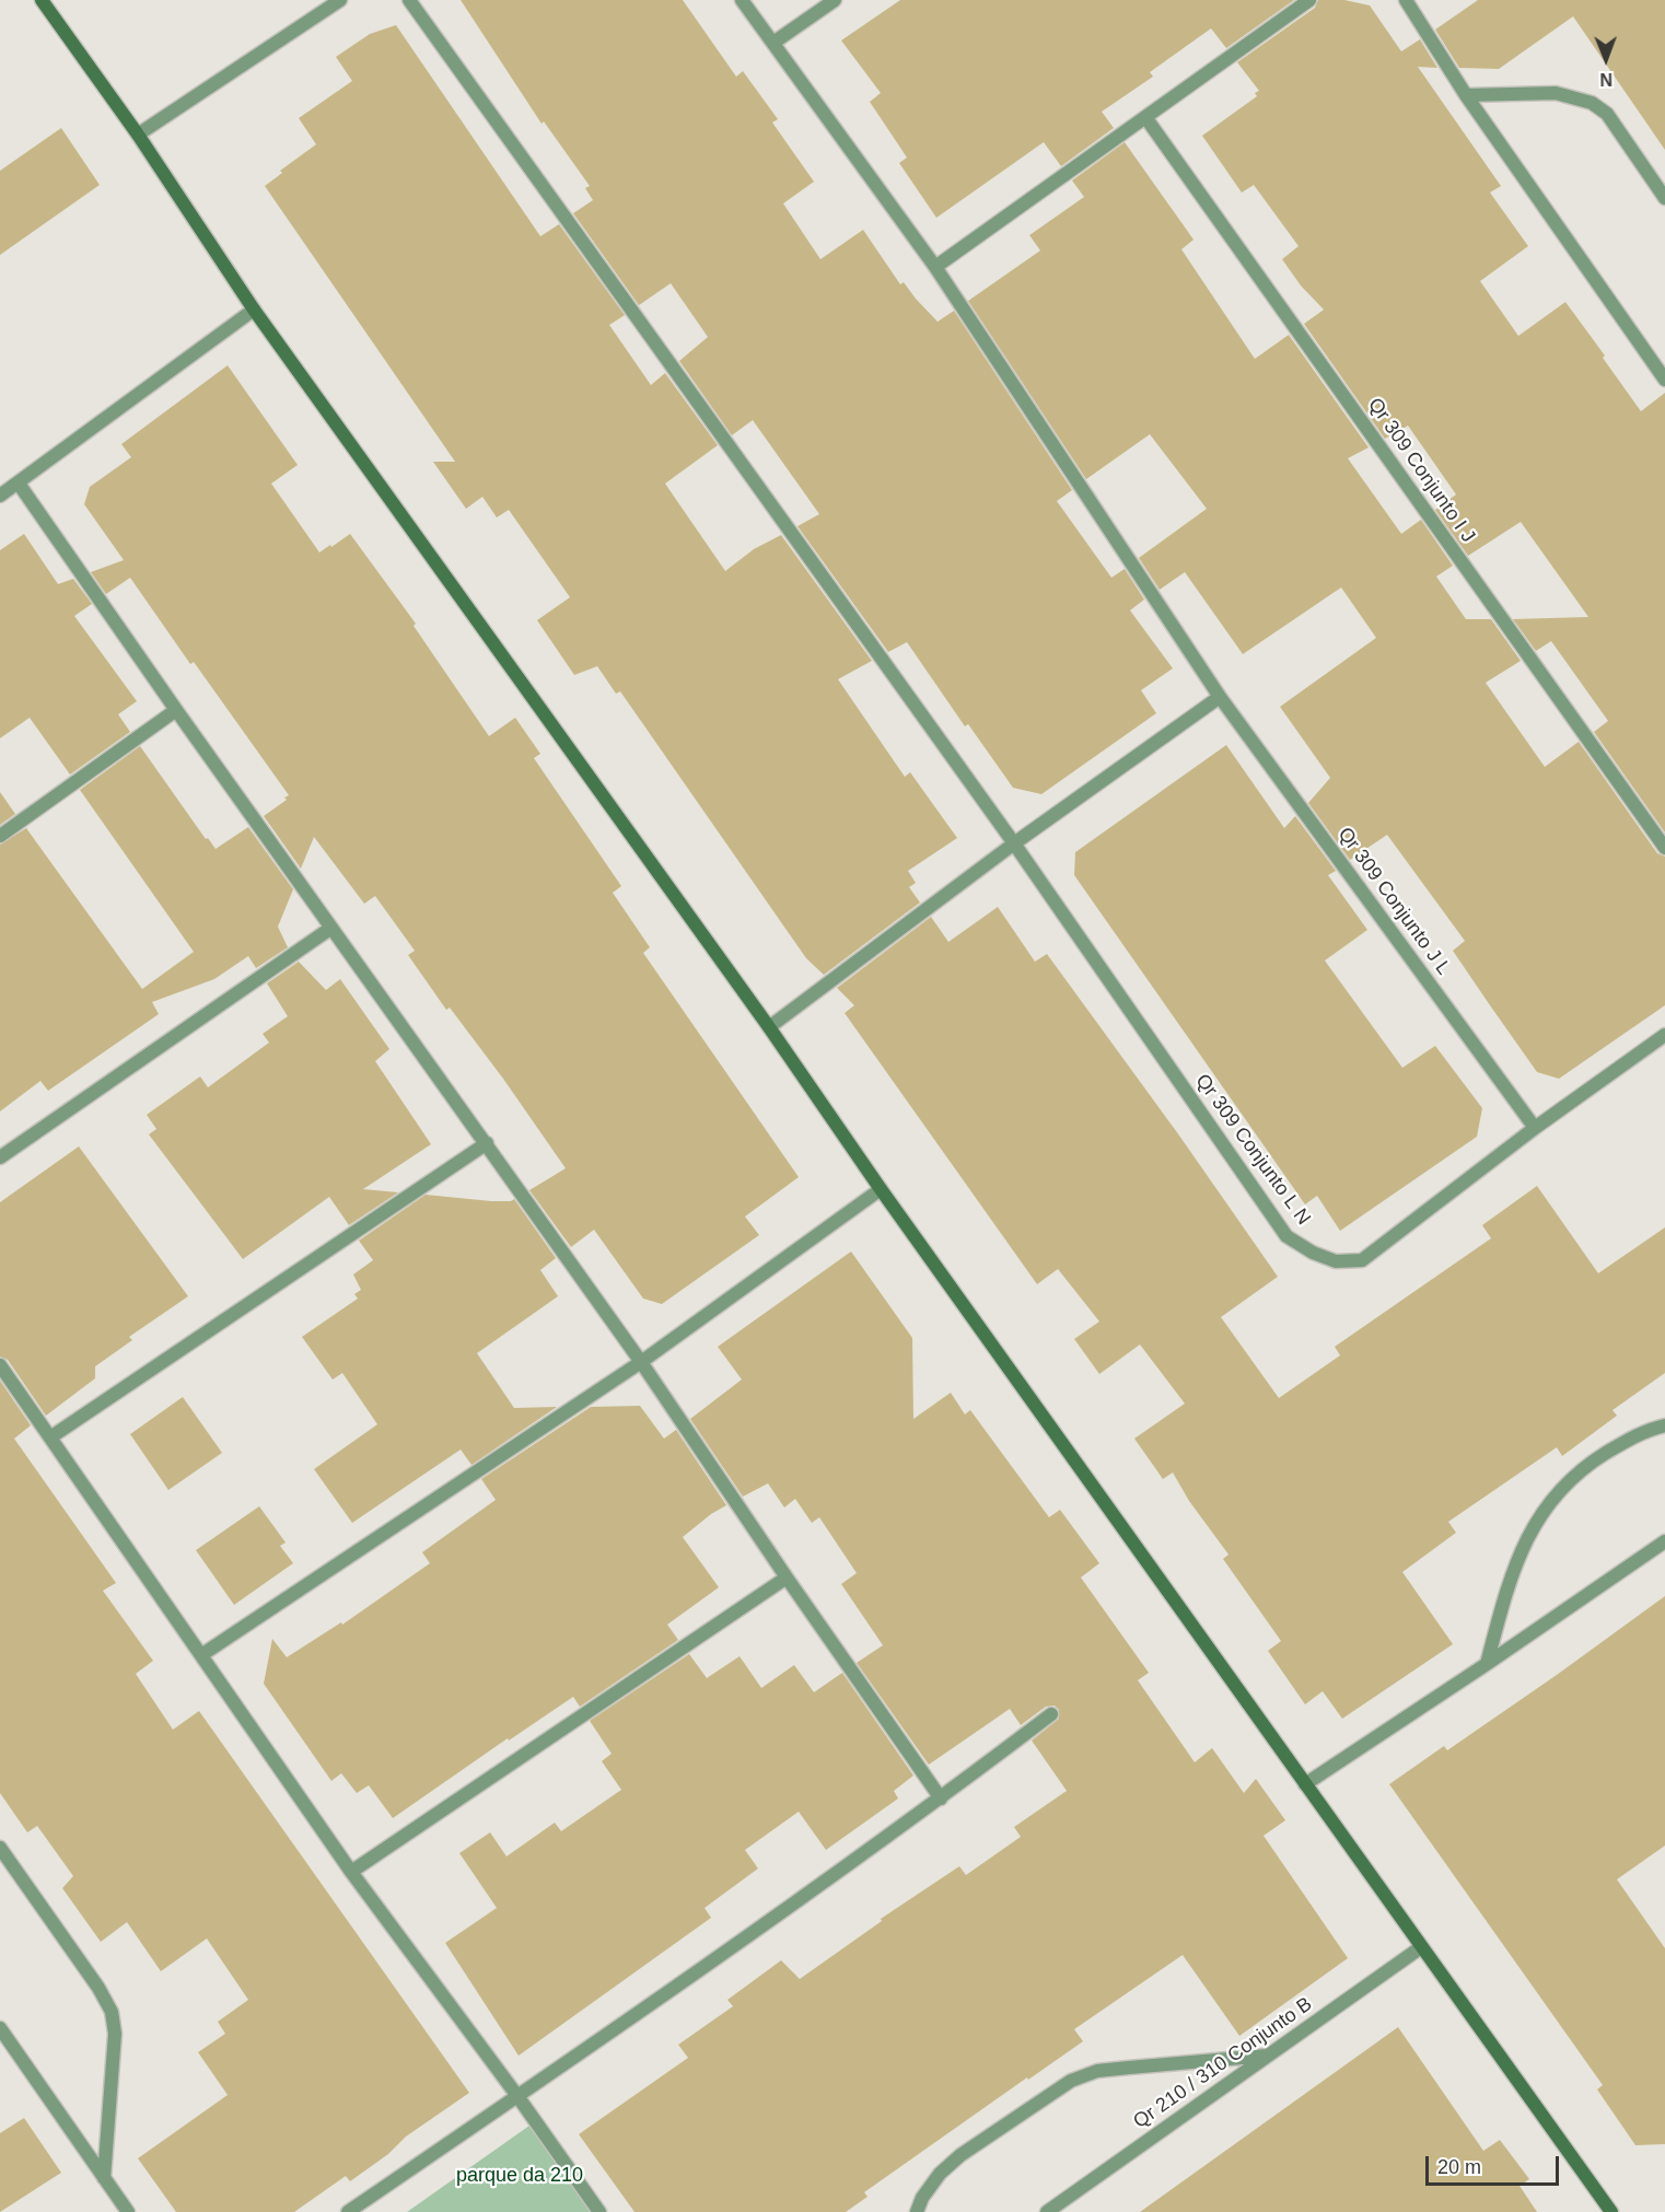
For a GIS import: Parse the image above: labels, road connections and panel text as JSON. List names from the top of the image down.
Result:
{
  "streets": {
    "street": [
      "Qr 309 Conjunto I J",
      "Qr 309 Conjunto J L",
      "Qr 309 Conjunto L N",
      "Qr 210 / 310 Conjunto B"
    ]
  },
  "crossings": [
    ["Qr 309 Conjunto J L", "Qr 309 Conjunto L N"]
  ],
  "parks": ["parque da 210"],
  "scale_bar": "20 m",
  "north": "bottom"
}
